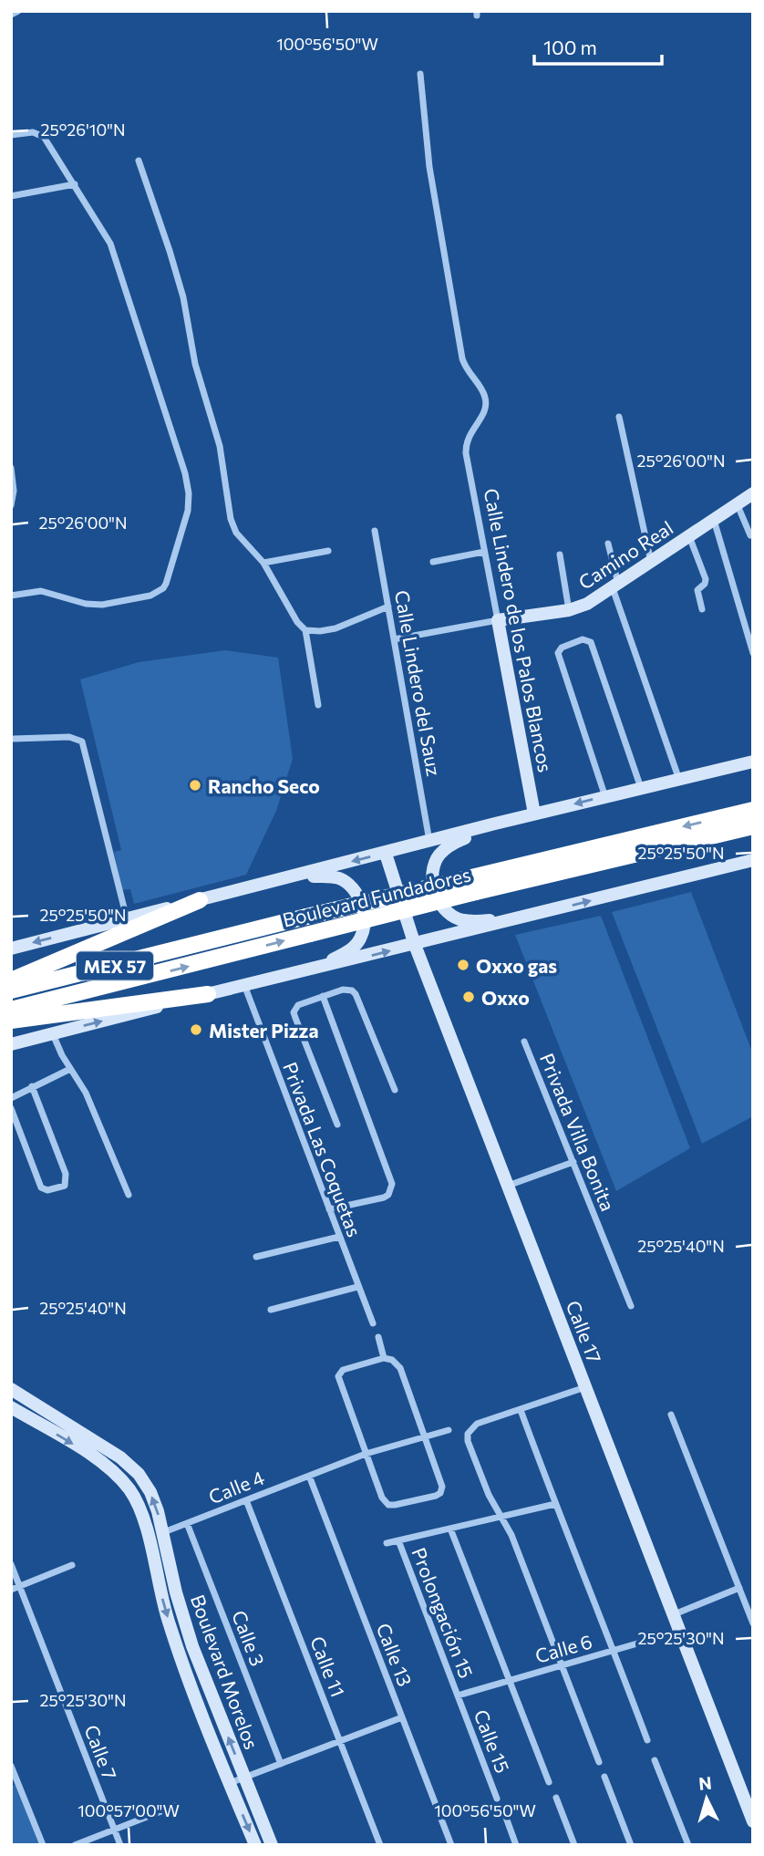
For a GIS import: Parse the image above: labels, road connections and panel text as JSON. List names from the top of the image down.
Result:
{
  "streets": {
    "highway": ["Boulevard Fundadores", "MEX 57"],
    "street": [
      "Camino Real",
      "Calle Lindero de los Palos Blancos",
      "Calle Lindero del Sauz",
      "Privada Villa Bonita",
      "Privada Las Coquetas",
      "Calle 17",
      "Calle 4",
      "Prolongación 15",
      "Calle 3",
      "Calle 6",
      "Calle 13",
      "Calle 11",
      "Boulevard Morelos",
      "Calle 15",
      "Calle 7"
    ]
  },
  "crossings": [
    ["Camino Real", "Calle Lindero de los Palos Blancos"],
    ["Camino Real", "Calle Lindero del Sauz"],
    ["Calle 17", "Calle 6"],
    ["Calle 4", "Calle 3"],
    ["Calle 4", "Calle 13"],
    ["Calle 4", "Calle 11"],
    ["Calle 4", "Boulevard Morelos"],
    ["Prolongación 15", "Calle 6"],
    ["Prolongación 15", "Calle 15"],
    ["Calle 6", "Calle 15"]
  ],
  "places": [
    "Rancho Seco",
    "Oxxo gas",
    "Oxxo",
    "Mister Pizza"
  ],
  "scale_bar": "100 m",
  "north": "top",
  "coordinates": [
    "100°56'50\"W",
    "25°26'10\"N",
    "25°26'00\"N",
    "25°25'50\"N",
    "25°25'40\"N",
    "25°25'30\"N",
    "100°57'00\"W"
  ]
}
